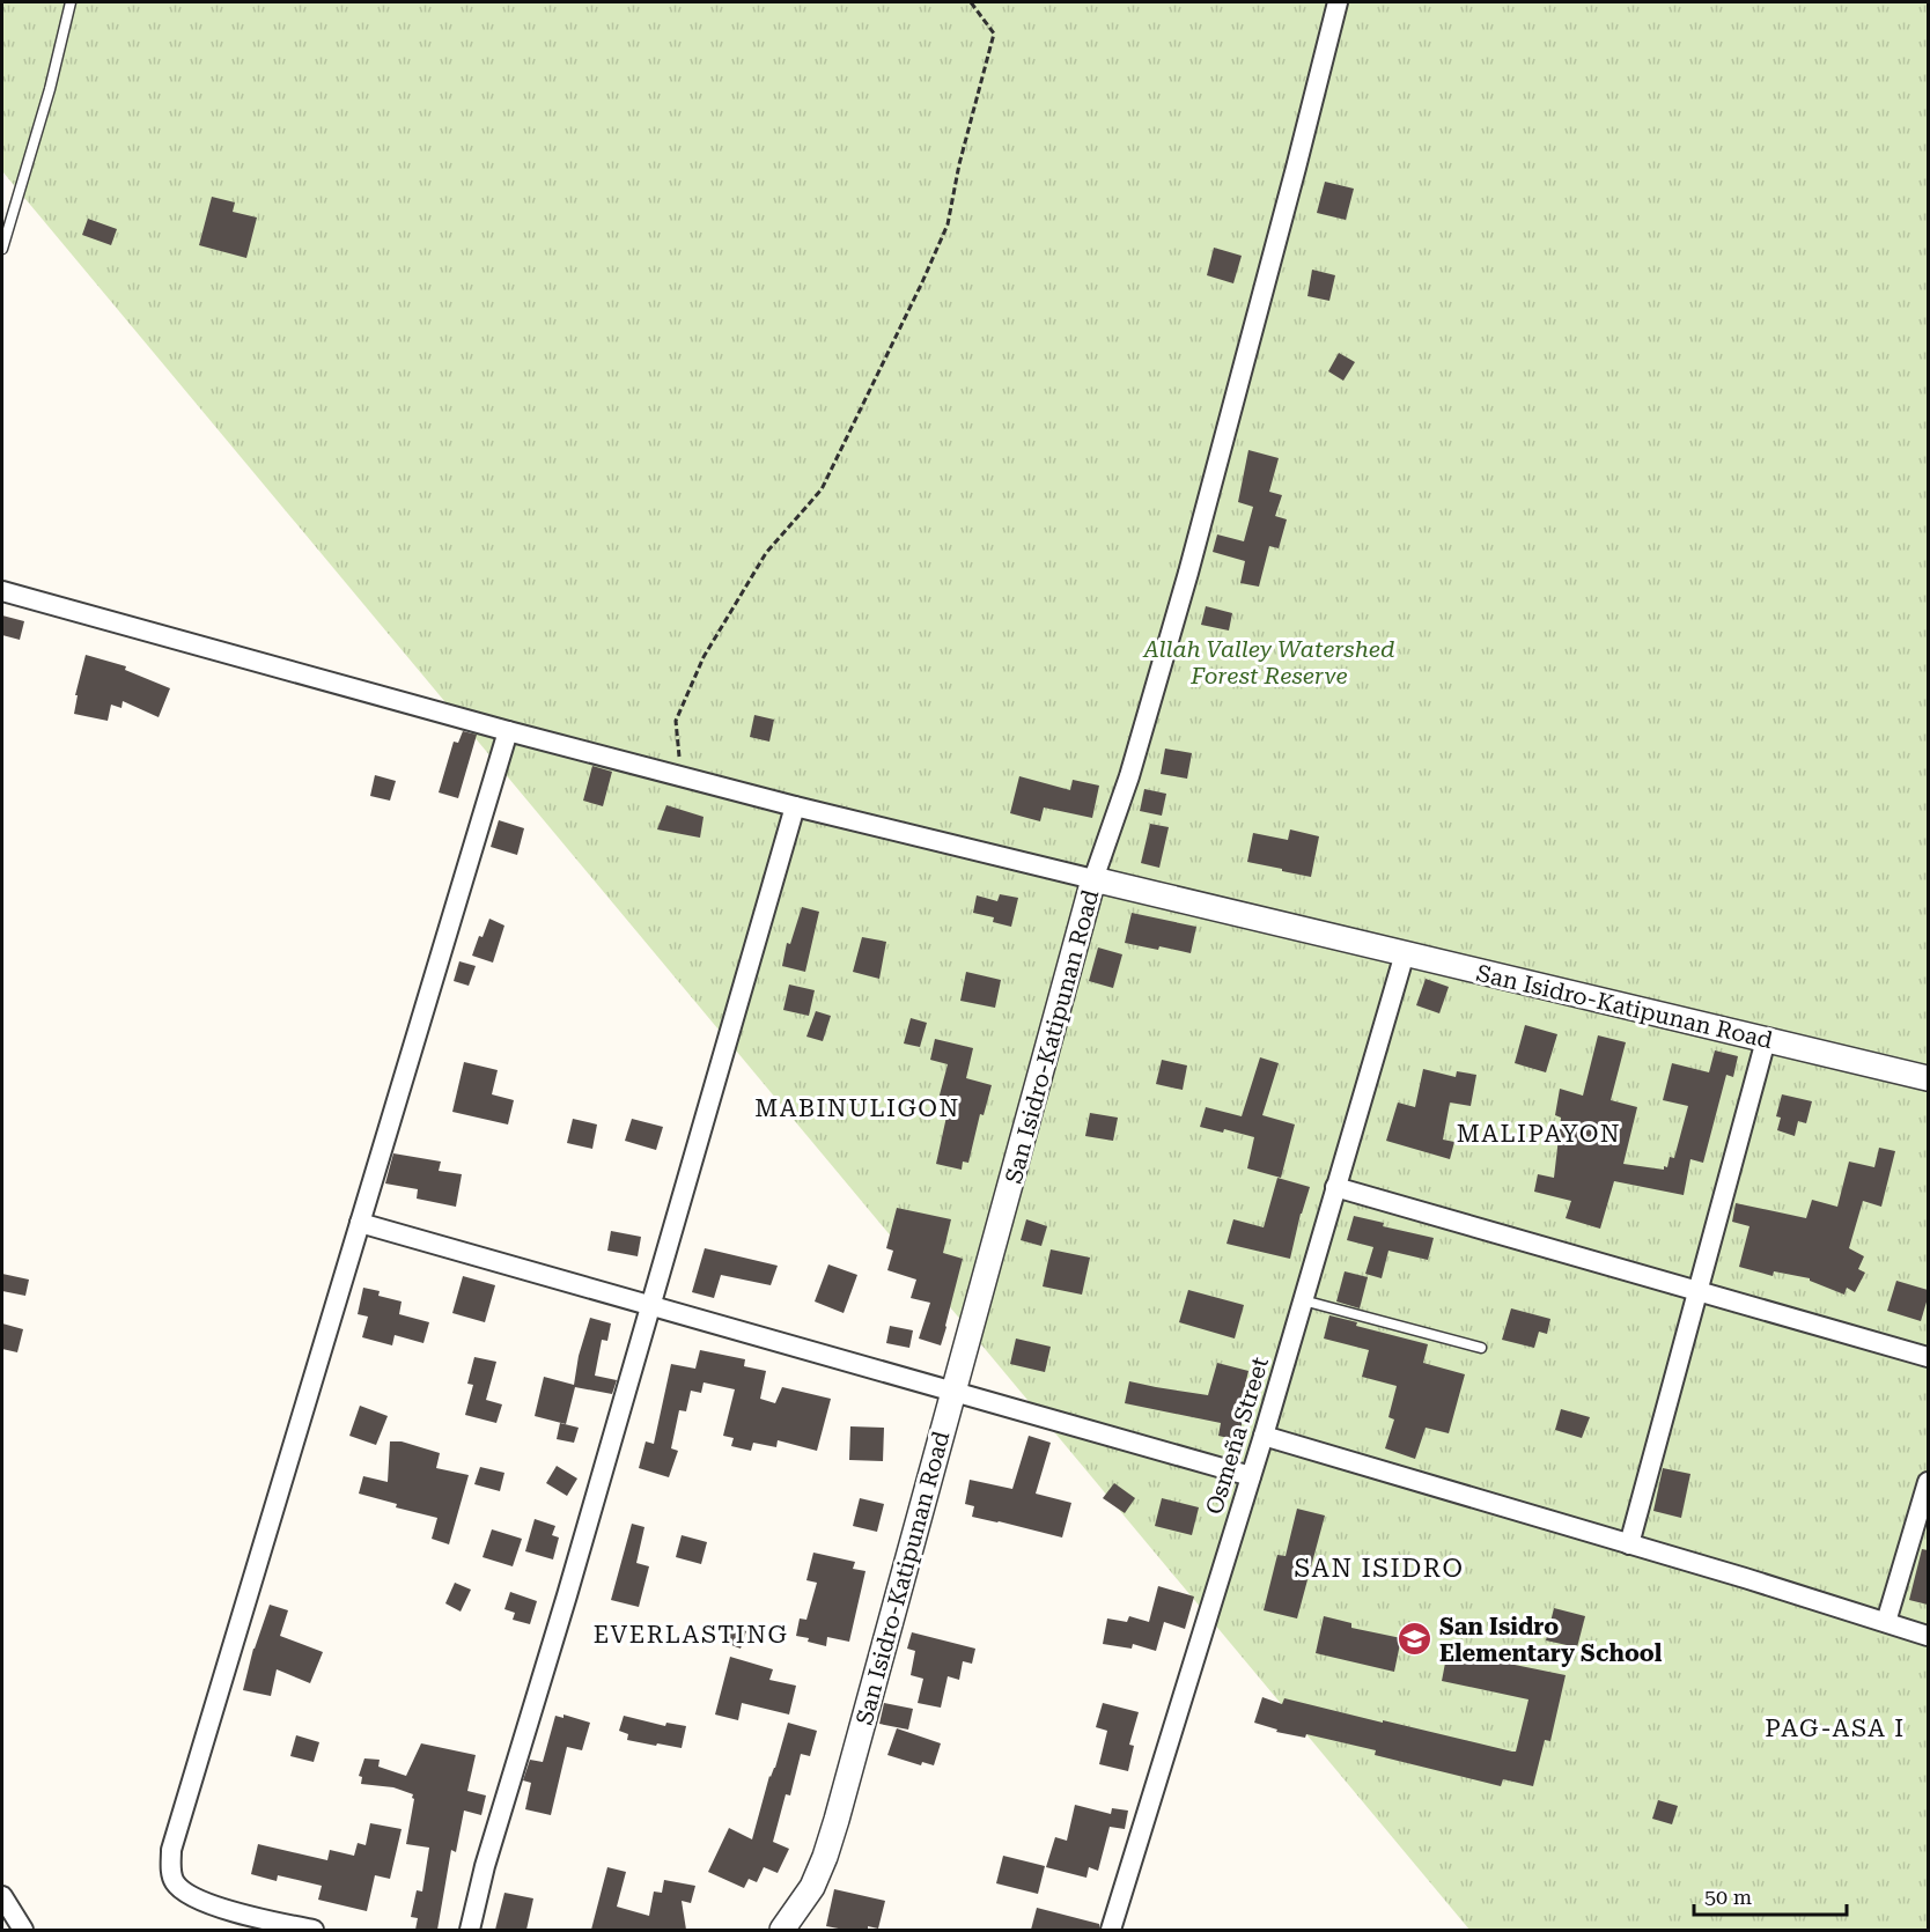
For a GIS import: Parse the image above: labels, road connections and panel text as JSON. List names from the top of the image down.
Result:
{
  "streets": {
    "street": ["San Isidro-Katipunan Road", "Osmeña Street"]
  },
  "crossings": [
    ["San Isidro-Katipunan Road", "Osmeña Street"]
  ],
  "districts": [
    "MABINULIGON",
    "MALIPAYON",
    "SAN ISIDRO",
    "EVERLASTING",
    "PAG-ASA I"
  ],
  "parks": ["Allah Valley Watershed Forest Reserve"],
  "places": {
    "school or university": ["San Isidro Elementary School"]
  },
  "scale_bar": "50 m"
}
